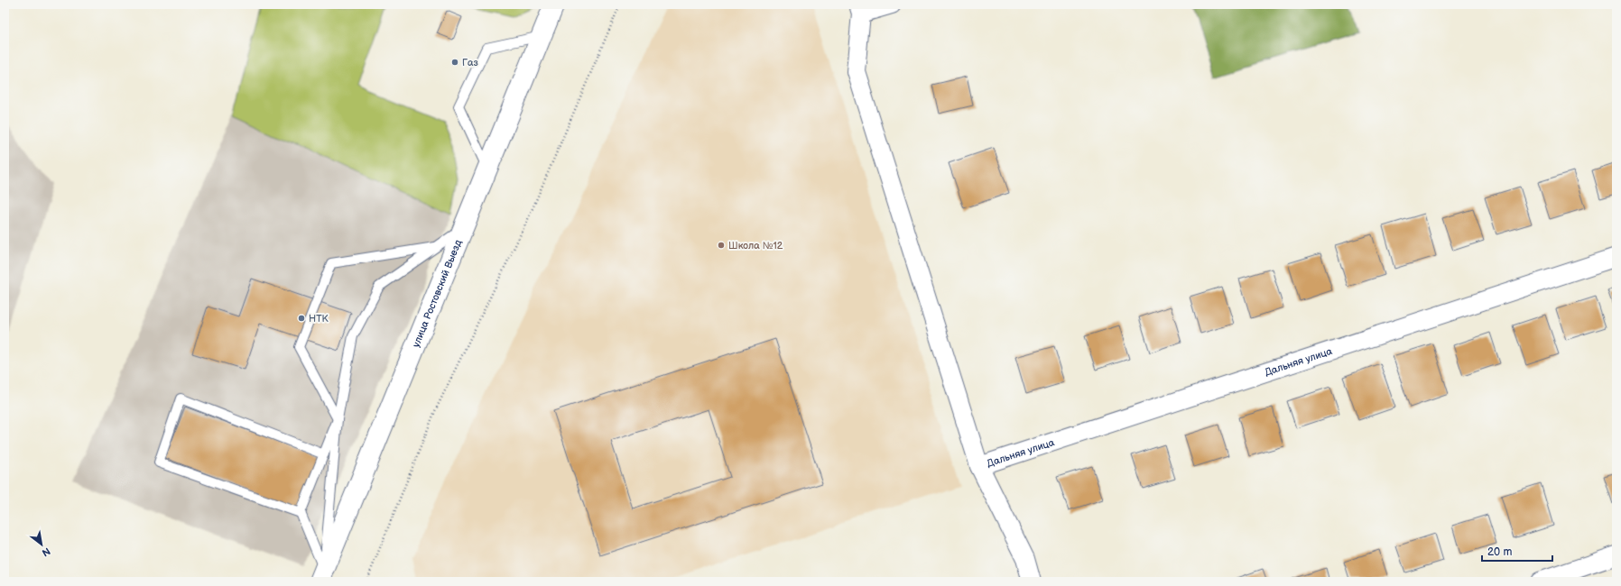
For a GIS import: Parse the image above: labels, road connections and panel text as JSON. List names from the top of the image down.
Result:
{
  "streets": {
    "main road": ["улица Ростовский Выезд"],
    "street": ["Дальняя улица"]
  },
  "places": ["Газ", "Школа №12", "НТК"],
  "scale_bar": "20 m",
  "north": "bottom right"
}
